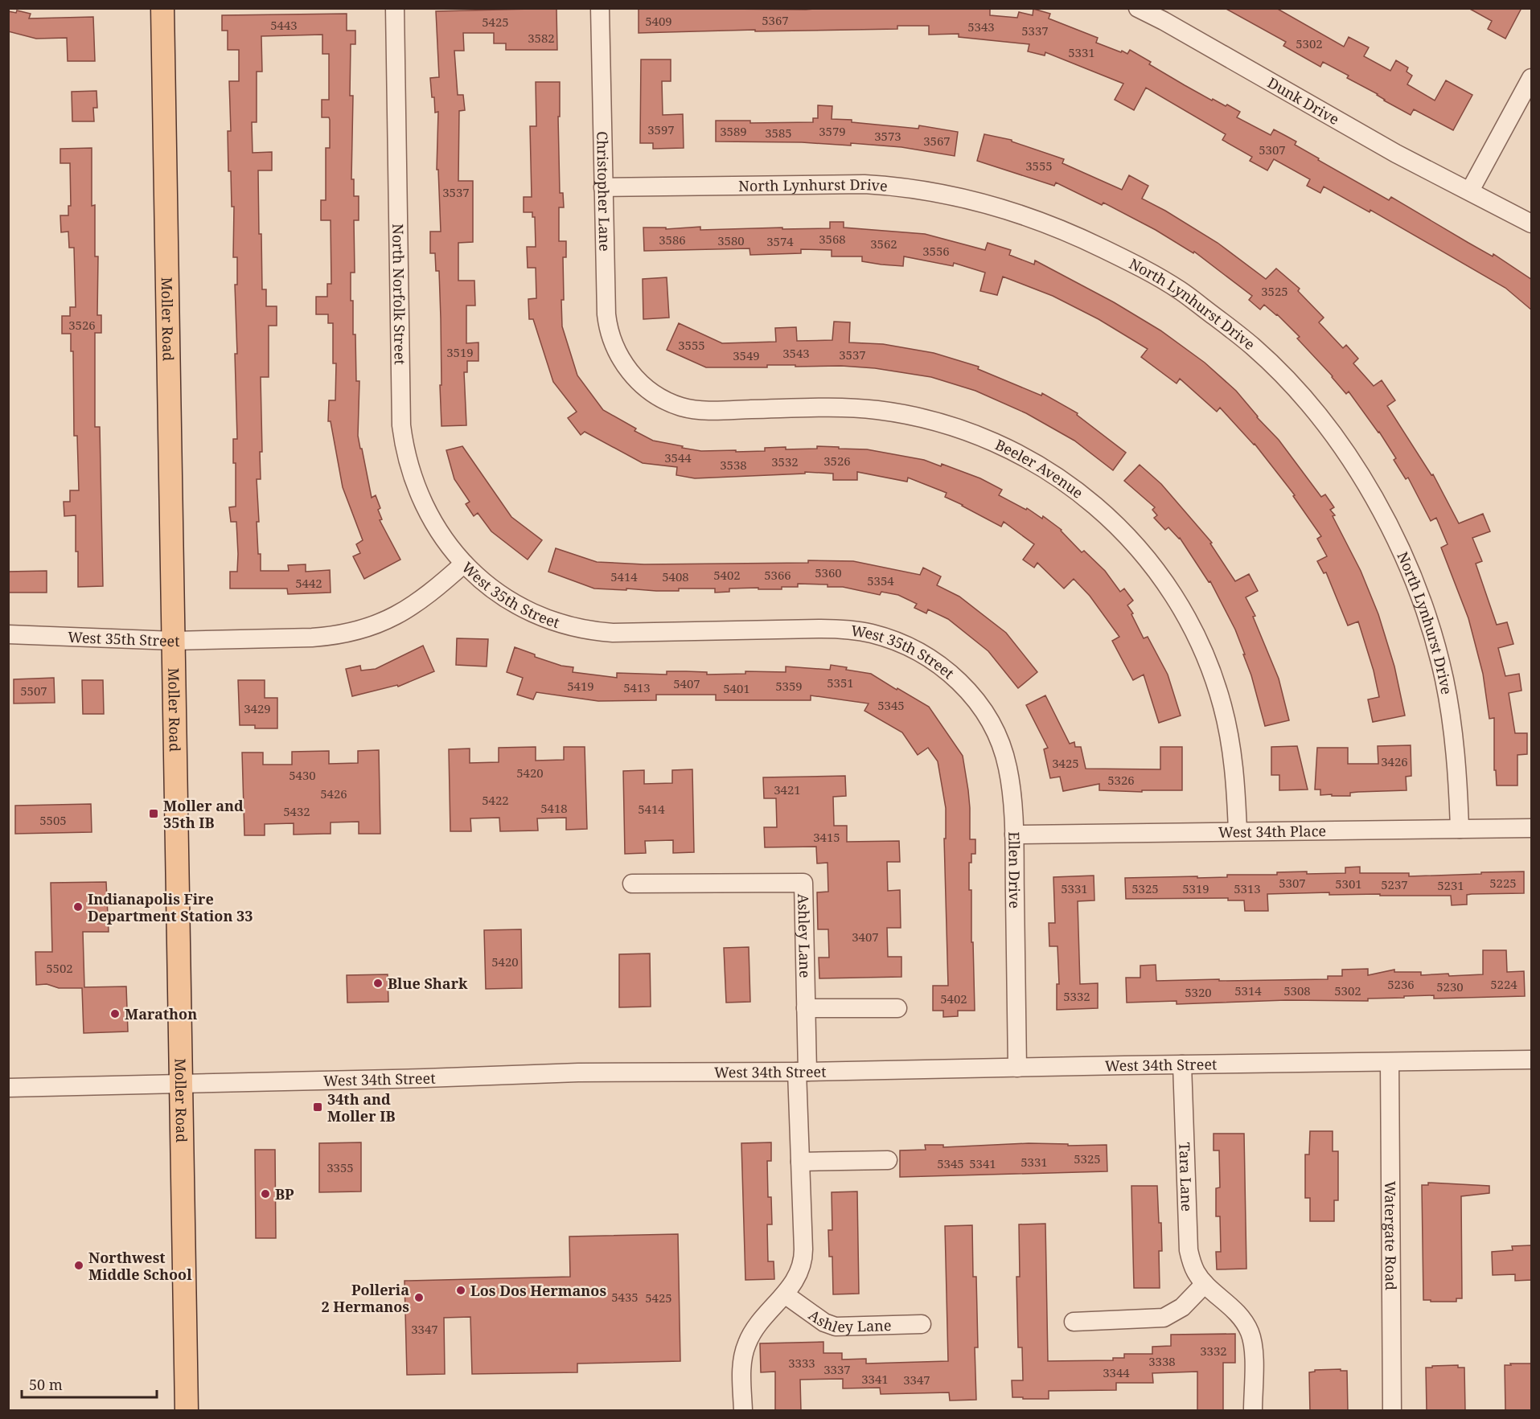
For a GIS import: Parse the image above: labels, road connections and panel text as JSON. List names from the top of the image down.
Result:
{
  "streets": {
    "main road": ["Moller Road"],
    "street": [
      "Dunk Drive",
      "North Lynhurst Drive",
      "Christopher Lane",
      "North Norfolk Street",
      "Beeler Avenue",
      "West 35th Street",
      "West 34th Place",
      "Ellen Drive",
      "Ashley Lane",
      "West 34th Street",
      "Tara Lane",
      "Watergate Road"
    ]
  },
  "crossings": [
    ["North Lynhurst Drive", "Christopher Lane"],
    ["North Lynhurst Drive", "West 34th Place"],
    ["Christopher Lane", "Beeler Avenue"],
    ["North Norfolk Street", "West 35th Street"],
    ["Moller Road", "West 35th Street"],
    ["Moller Road", "West 34th Street"],
    ["Beeler Avenue", "West 34th Place"],
    ["West 35th Street", "Ellen Drive"],
    ["West 34th Place", "Ellen Drive"],
    ["Ellen Drive", "West 34th Street"],
    ["Ashley Lane", "West 34th Street"],
    ["West 34th Street", "Tara Lane"],
    ["West 34th Street", "Watergate Road"]
  ],
  "places": {
    "transit": ["Moller and 35th IB", "34th and Moller IB"],
    "other": [
      "Indianapolis Fire Department Station 33",
      "Blue Shark",
      "Marathon",
      "BP",
      "Northwest Middle School",
      "Los Dos Hermanos",
      "Polleria 2 Hermanos"
    ]
  },
  "house_numbers": [
    "5367",
    "5409",
    "5425",
    "5443",
    "5343",
    "5337",
    "3582",
    "5302",
    "5331",
    "3597",
    "3589",
    "3579",
    "3585",
    "3573",
    "3567",
    "5307",
    "3555",
    "3537",
    "3568",
    "3586",
    "3580",
    "3574",
    "3562",
    "3556",
    "3525",
    "3526",
    "3555",
    "3519",
    "3543",
    "3537",
    "3549",
    "3544",
    "3526",
    "3532",
    "3538",
    "5360",
    "5402",
    "5366",
    "5414",
    "5408",
    "5354",
    "5442",
    "5351",
    "5407",
    "5419",
    "5359",
    "5413",
    "5401",
    "5507",
    "5345",
    "3429",
    "3426",
    "3425",
    "5420",
    "5430",
    "5326",
    "3421",
    "5426",
    "5422",
    "5418",
    "5414",
    "5432",
    "5505",
    "3415",
    "5307",
    "5225",
    "5301",
    "5237",
    "5231",
    "5331",
    "5325",
    "5319",
    "5313",
    "3407",
    "5420",
    "5502",
    "5236",
    "5224",
    "5230",
    "5314",
    "5308",
    "5302",
    "5320",
    "5332",
    "5402",
    "5325",
    "5331",
    "5345",
    "5341",
    "3355",
    "5435",
    "5425",
    "3347",
    "3332",
    "3338",
    "3333",
    "3337",
    "3344",
    "3341",
    "3347"
  ],
  "scale_bar": "50 m"
}
